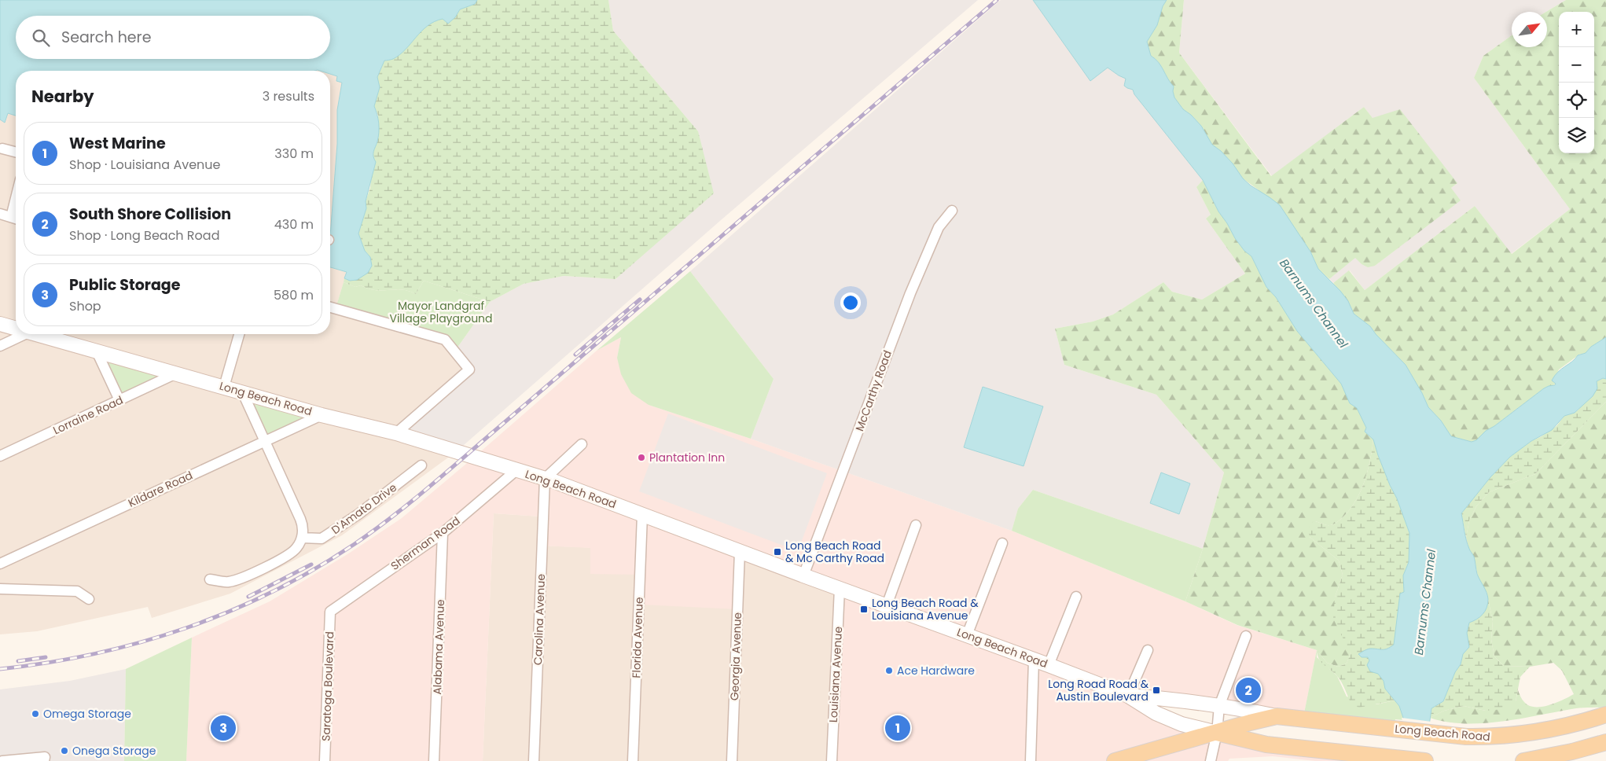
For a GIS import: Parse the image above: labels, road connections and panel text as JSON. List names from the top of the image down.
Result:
{
  "streets": {
    "main road": ["Long Beach Road"],
    "street": [
      "McCarthy Road",
      "Lorraine Road",
      "Kildare Road",
      "D'Amato Drive",
      "Sherman Road",
      "Carolina Avenue",
      "Florida Avenue",
      "Alabama Avenue",
      "Georgia Avenue",
      "Louisiana Avenue",
      "Saratoga Boulevard"
    ]
  },
  "crossings": [
    ["McCarthy Road", "Long Beach Road"],
    ["Long Beach Road", "Lorraine Road"],
    ["Long Beach Road", "Kildare Road"],
    ["Long Beach Road", "Sherman Road"],
    ["Long Beach Road", "Carolina Avenue"],
    ["Long Beach Road", "Florida Avenue"],
    ["Long Beach Road", "Georgia Avenue"],
    ["Long Beach Road", "Louisiana Avenue"],
    ["Sherman Road", "Alabama Avenue"],
    ["Sherman Road", "Saratoga Boulevard"]
  ],
  "water": ["Barnums Channel"],
  "parks": ["Mayor Landgraf Village Playground"],
  "places": {
    "other": [
      "Plantation Inn",
      "Ace Hardware",
      "Omega Storage",
      "Onega Storage"
    ],
    "transit": ["Long Beach Road & Mc Carthy Road", "Long Beach Road & Louisiana Avenue", "Long Road Road & Austin Boulevard"]
  },
  "north": "top right",
  "page": {
    "map_buttons": ["+", "−"],
    "search": "Search here",
    "heading": ["Nearby", "3 results"],
    "list": [
      {
        "mark": "1",
        "name": "West Marine",
        "note": "Shop · Louisiana Avenue",
        "value": "330 m"
      },
      {
        "mark": "2",
        "name": "South Shore Collision",
        "note": "Shop · Long Beach Road",
        "value": "430 m"
      },
      {
        "mark": "3",
        "name": "Public Storage",
        "note": "Shop",
        "value": "580 m"
      }
    ],
    "pins": ["2", "1", "3"]
  }
}
